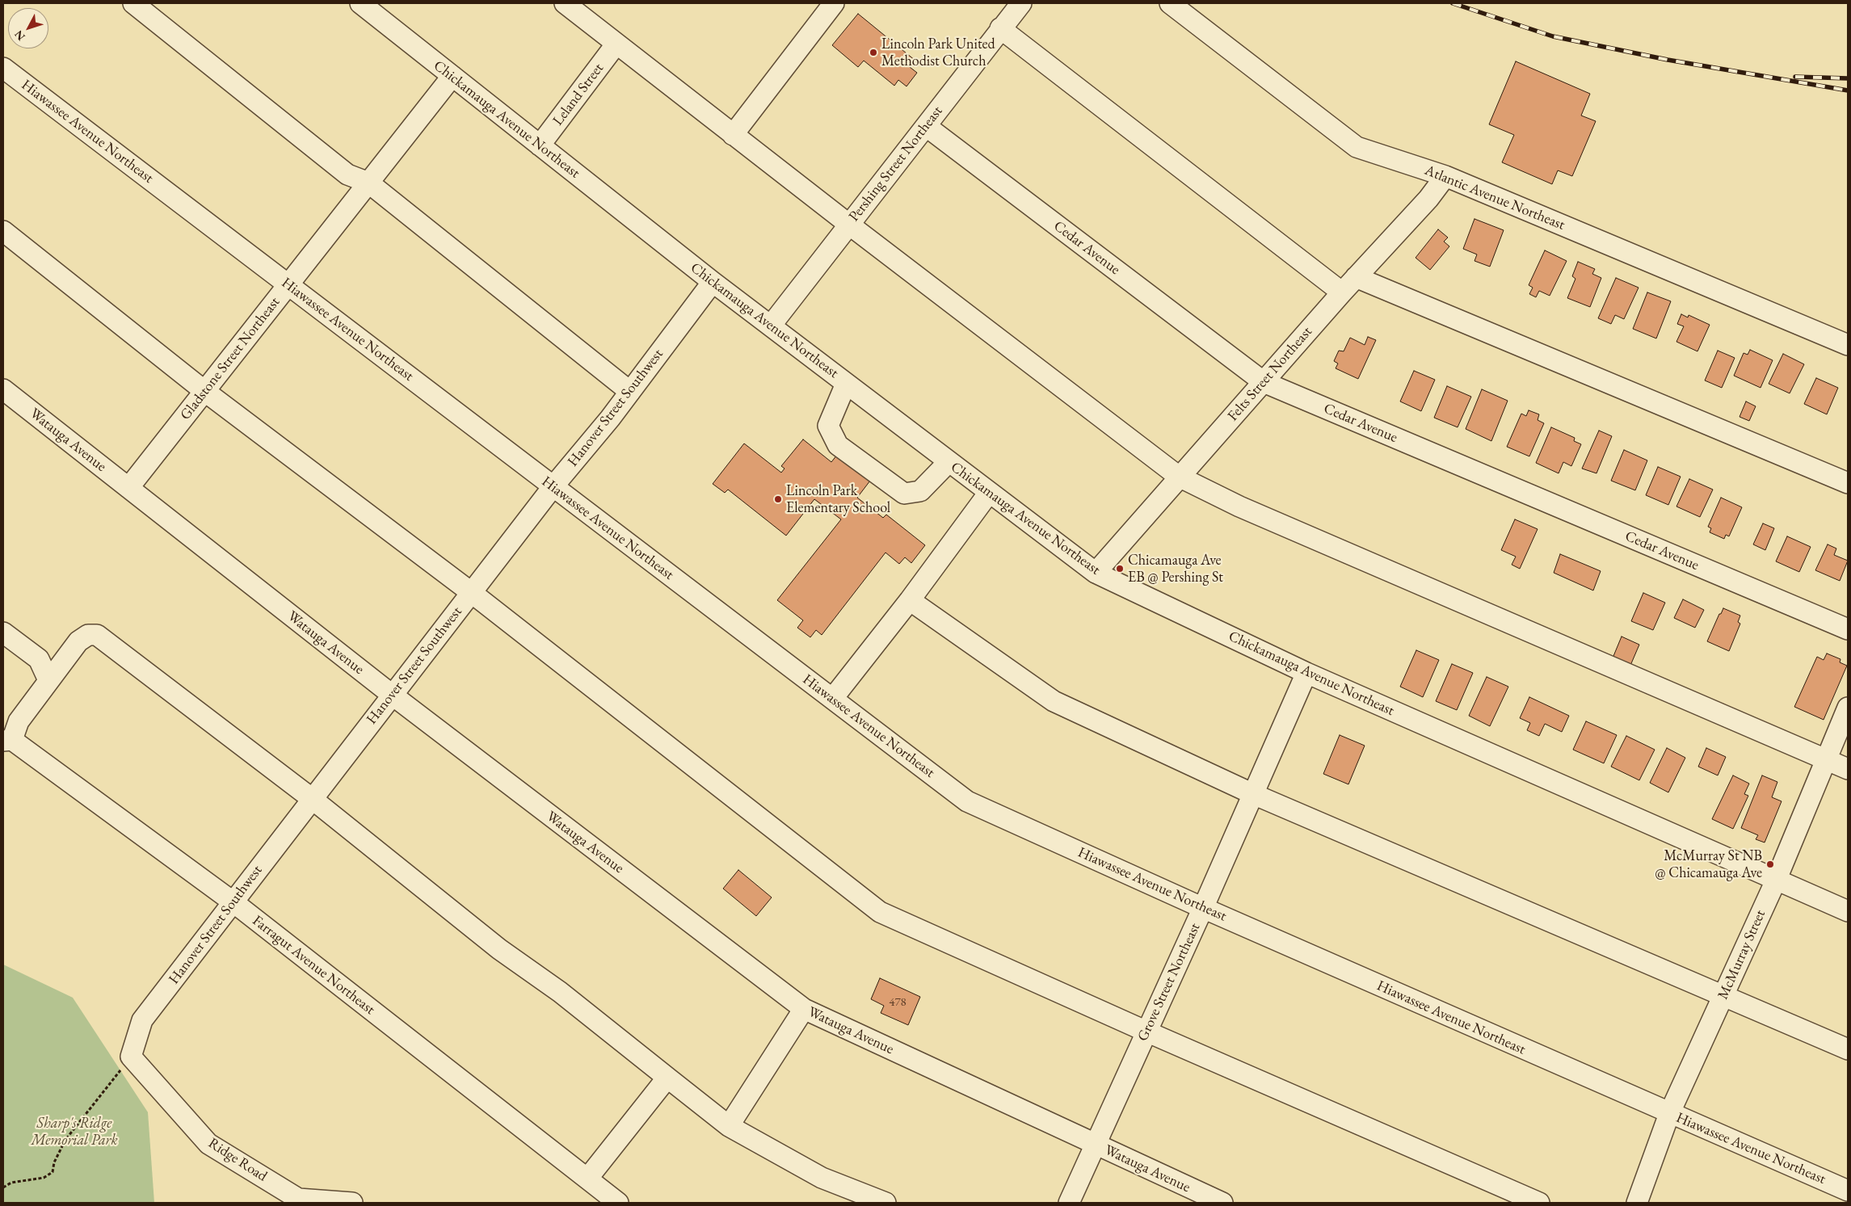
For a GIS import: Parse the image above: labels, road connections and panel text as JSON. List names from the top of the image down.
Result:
{
  "streets": {
    "street": [
      "Leland Street",
      "Chickamauga Avenue Northeast",
      "Hiawassee Avenue Northeast",
      "Pershing Street Northeast",
      "Atlantic Avenue Northeast",
      "Cedar Avenue",
      "Gladstone Street Northeast",
      "Felts Street Northeast",
      "Hanover Street Southwest",
      "Watauga Avenue",
      "McMurray Street",
      "Farragut Avenue Northeast",
      "Grove Street Northeast",
      "Ridge Road"
    ]
  },
  "crossings": [
    ["Leland Street", "Chickamauga Avenue Northeast"],
    ["Chickamauga Avenue Northeast", "Pershing Street Northeast"],
    ["Chickamauga Avenue Northeast", "Gladstone Street Northeast"],
    ["Chickamauga Avenue Northeast", "Felts Street Northeast"],
    ["Chickamauga Avenue Northeast", "Hanover Street Southwest"],
    ["Chickamauga Avenue Northeast", "McMurray Street"],
    ["Chickamauga Avenue Northeast", "Grove Street Northeast"],
    ["Hiawassee Avenue Northeast", "Gladstone Street Northeast"],
    ["Hiawassee Avenue Northeast", "Hanover Street Southwest"],
    ["Hiawassee Avenue Northeast", "McMurray Street"],
    ["Hiawassee Avenue Northeast", "Grove Street Northeast"],
    ["Pershing Street Northeast", "Cedar Avenue"],
    ["Atlantic Avenue Northeast", "Felts Street Northeast"],
    ["Cedar Avenue", "Felts Street Northeast"],
    ["Gladstone Street Northeast", "Watauga Avenue"],
    ["Hanover Street Southwest", "Watauga Avenue"],
    ["Hanover Street Southwest", "Farragut Avenue Northeast"],
    ["Hanover Street Southwest", "Ridge Road"],
    ["Watauga Avenue", "Grove Street Northeast"]
  ],
  "parks": ["Sharp's Ridge Memorial Park"],
  "places": [
    "Lincoln Park United Methodist Church",
    "Lincoln Park Elementary School",
    "Chicamauga Ave EB @ Pershing St",
    "McMurray St NB @ Chicamauga Ave"
  ],
  "house_numbers": ["478"],
  "north": "bottom left"
}
